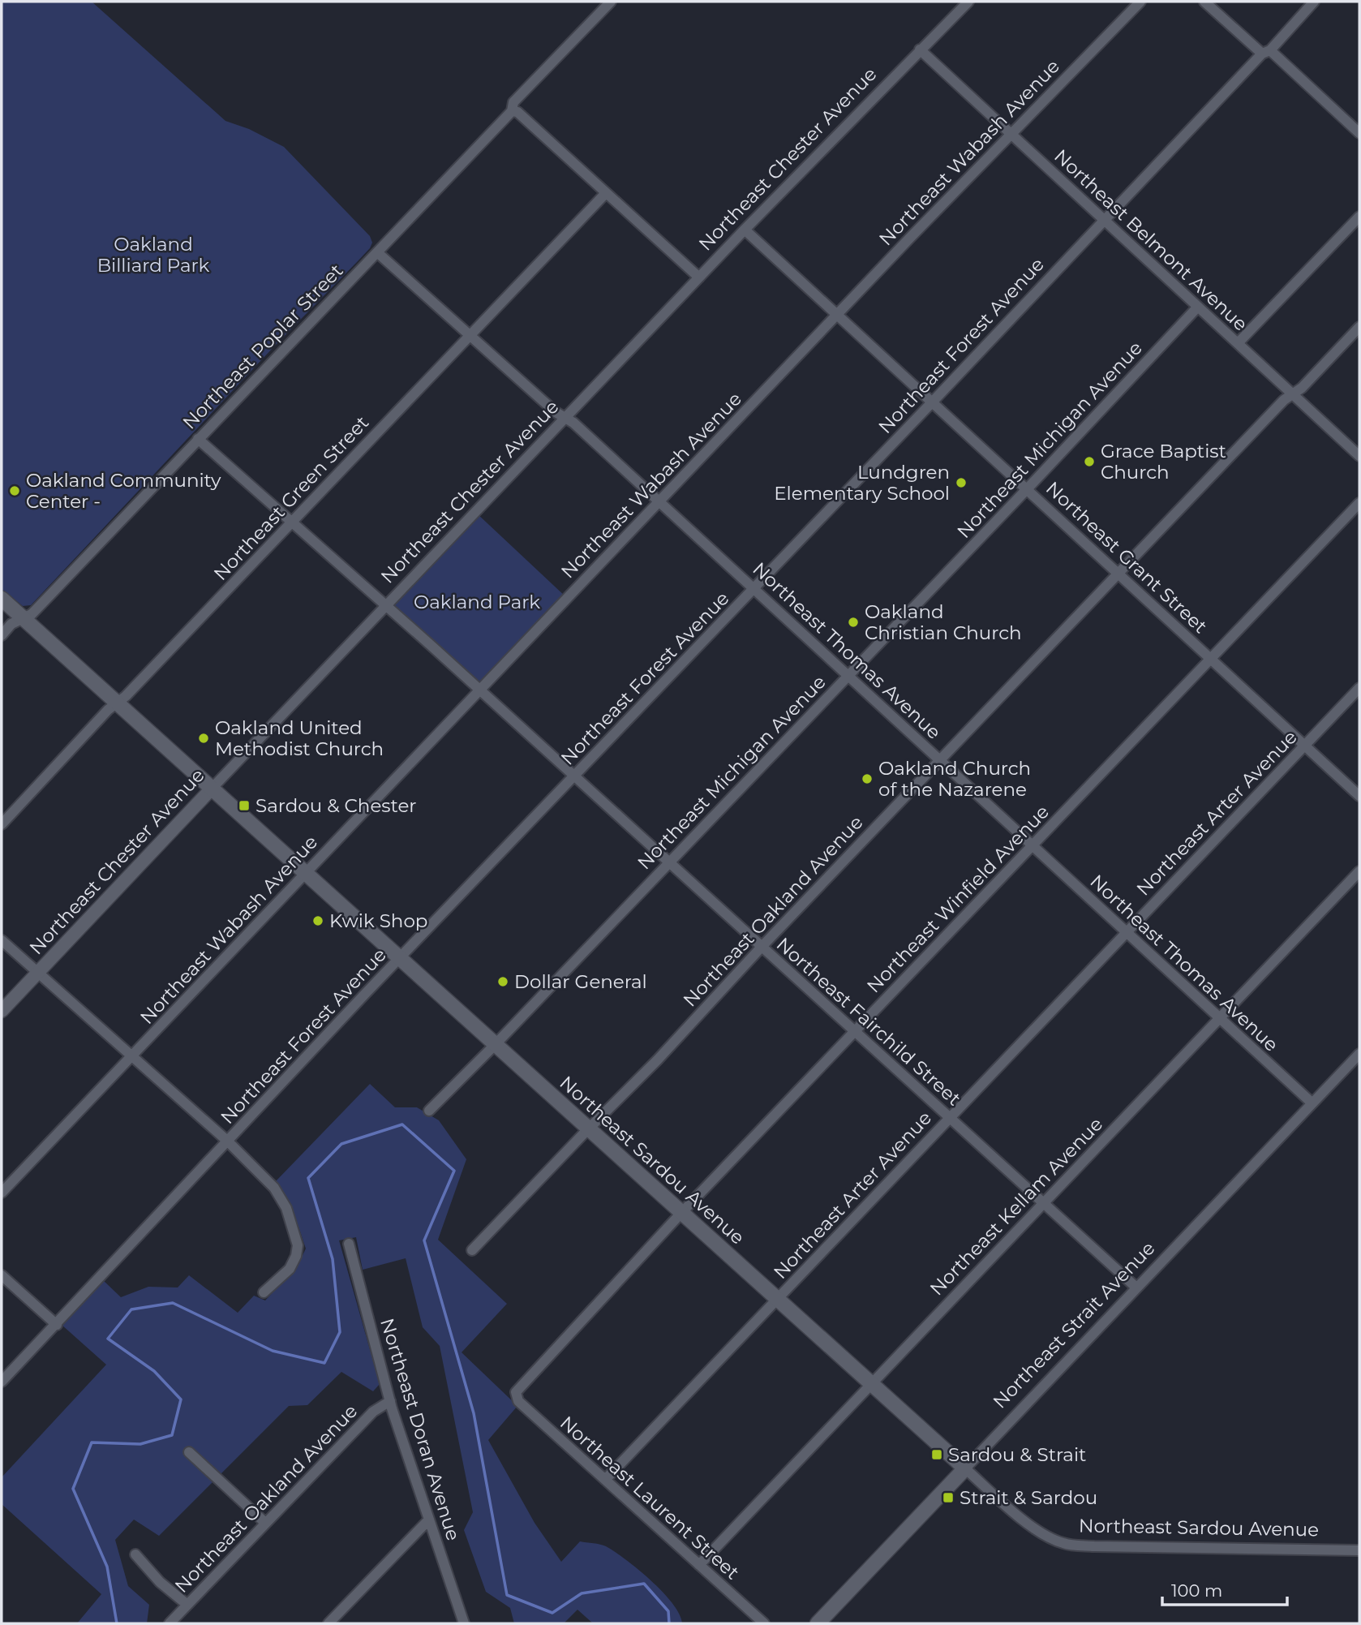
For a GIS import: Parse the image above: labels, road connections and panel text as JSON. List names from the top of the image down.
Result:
{
  "streets": {
    "main road": ["Northeast Sardou Avenue", "Northeast Strait Avenue"],
    "street": [
      "Northeast Wabash Avenue",
      "Northeast Chester Avenue",
      "Northeast Belmont Avenue",
      "Northeast Forest Avenue",
      "Northeast Poplar Street",
      "Northeast Michigan Avenue",
      "Northeast Green Street",
      "Northeast Grant Street",
      "Northeast Thomas Avenue",
      "Northeast Arter Avenue",
      "Northeast Winfield Avenue",
      "Northeast Oakland Avenue",
      "Northeast Fairchild Street",
      "Northeast Kellam Avenue",
      "Northeast Doran Avenue",
      "Northeast Laurent Street"
    ]
  },
  "crossings": [
    ["Northeast Wabash Avenue", "Northeast Belmont Avenue"],
    ["Northeast Wabash Avenue", "Northeast Grant Street"],
    ["Northeast Wabash Avenue", "Northeast Thomas Avenue"],
    ["Northeast Wabash Avenue", "Northeast Fairchild Street"],
    ["Northeast Wabash Avenue", "Northeast Sardou Avenue"],
    ["Northeast Chester Avenue", "Northeast Belmont Avenue"],
    ["Northeast Chester Avenue", "Northeast Grant Street"],
    ["Northeast Chester Avenue", "Northeast Thomas Avenue"],
    ["Northeast Chester Avenue", "Northeast Fairchild Street"],
    ["Northeast Chester Avenue", "Northeast Sardou Avenue"],
    ["Northeast Belmont Avenue", "Northeast Forest Avenue"],
    ["Northeast Belmont Avenue", "Northeast Michigan Avenue"],
    ["Northeast Belmont Avenue", "Northeast Oakland Avenue"],
    ["Northeast Forest Avenue", "Northeast Grant Street"],
    ["Northeast Forest Avenue", "Northeast Thomas Avenue"],
    ["Northeast Forest Avenue", "Northeast Fairchild Street"],
    ["Northeast Forest Avenue", "Northeast Sardou Avenue"],
    ["Northeast Poplar Street", "Northeast Thomas Avenue"],
    ["Northeast Poplar Street", "Northeast Fairchild Street"],
    ["Northeast Poplar Street", "Northeast Sardou Avenue"],
    ["Northeast Michigan Avenue", "Northeast Grant Street"],
    ["Northeast Michigan Avenue", "Northeast Thomas Avenue"],
    ["Northeast Michigan Avenue", "Northeast Fairchild Street"],
    ["Northeast Michigan Avenue", "Northeast Sardou Avenue"],
    ["Northeast Green Street", "Northeast Thomas Avenue"],
    ["Northeast Green Street", "Northeast Fairchild Street"],
    ["Northeast Green Street", "Northeast Sardou Avenue"],
    ["Northeast Grant Street", "Northeast Arter Avenue"],
    ["Northeast Grant Street", "Northeast Winfield Avenue"],
    ["Northeast Grant Street", "Northeast Oakland Avenue"],
    ["Northeast Thomas Avenue", "Northeast Arter Avenue"],
    ["Northeast Thomas Avenue", "Northeast Winfield Avenue"],
    ["Northeast Thomas Avenue", "Northeast Oakland Avenue"],
    ["Northeast Thomas Avenue", "Northeast Kellam Avenue"],
    ["Northeast Thomas Avenue", "Northeast Strait Avenue"],
    ["Northeast Arter Avenue", "Northeast Fairchild Street"],
    ["Northeast Arter Avenue", "Northeast Sardou Avenue"],
    ["Northeast Arter Avenue", "Northeast Laurent Street"],
    ["Northeast Winfield Avenue", "Northeast Fairchild Street"],
    ["Northeast Winfield Avenue", "Northeast Sardou Avenue"],
    ["Northeast Winfield Avenue", "Northeast Laurent Street"],
    ["Northeast Oakland Avenue", "Northeast Fairchild Street"],
    ["Northeast Oakland Avenue", "Northeast Sardou Avenue"],
    ["Northeast Oakland Avenue", "Northeast Doran Avenue"],
    ["Northeast Fairchild Street", "Northeast Kellam Avenue"],
    ["Northeast Fairchild Street", "Northeast Strait Avenue"],
    ["Northeast Sardou Avenue", "Northeast Kellam Avenue"],
    ["Northeast Sardou Avenue", "Northeast Strait Avenue"],
    ["Northeast Kellam Avenue", "Northeast Laurent Street"]
  ],
  "parks": ["Oakland Billiard Park", "Oakland Park"],
  "places": {
    "other": [
      "Grace Baptist Church",
      "Lundgren Elementary School",
      "Oakland Community Center -",
      "Oakland Christian Church",
      "Oakland United Methodist Church",
      "Oakland Church of the Nazarene",
      "Kwik Shop",
      "Dollar General"
    ],
    "transit": ["Sardou & Chester", "Sardou & Strait", "Strait & Sardou"]
  },
  "scale_bar": "100 m"
}
